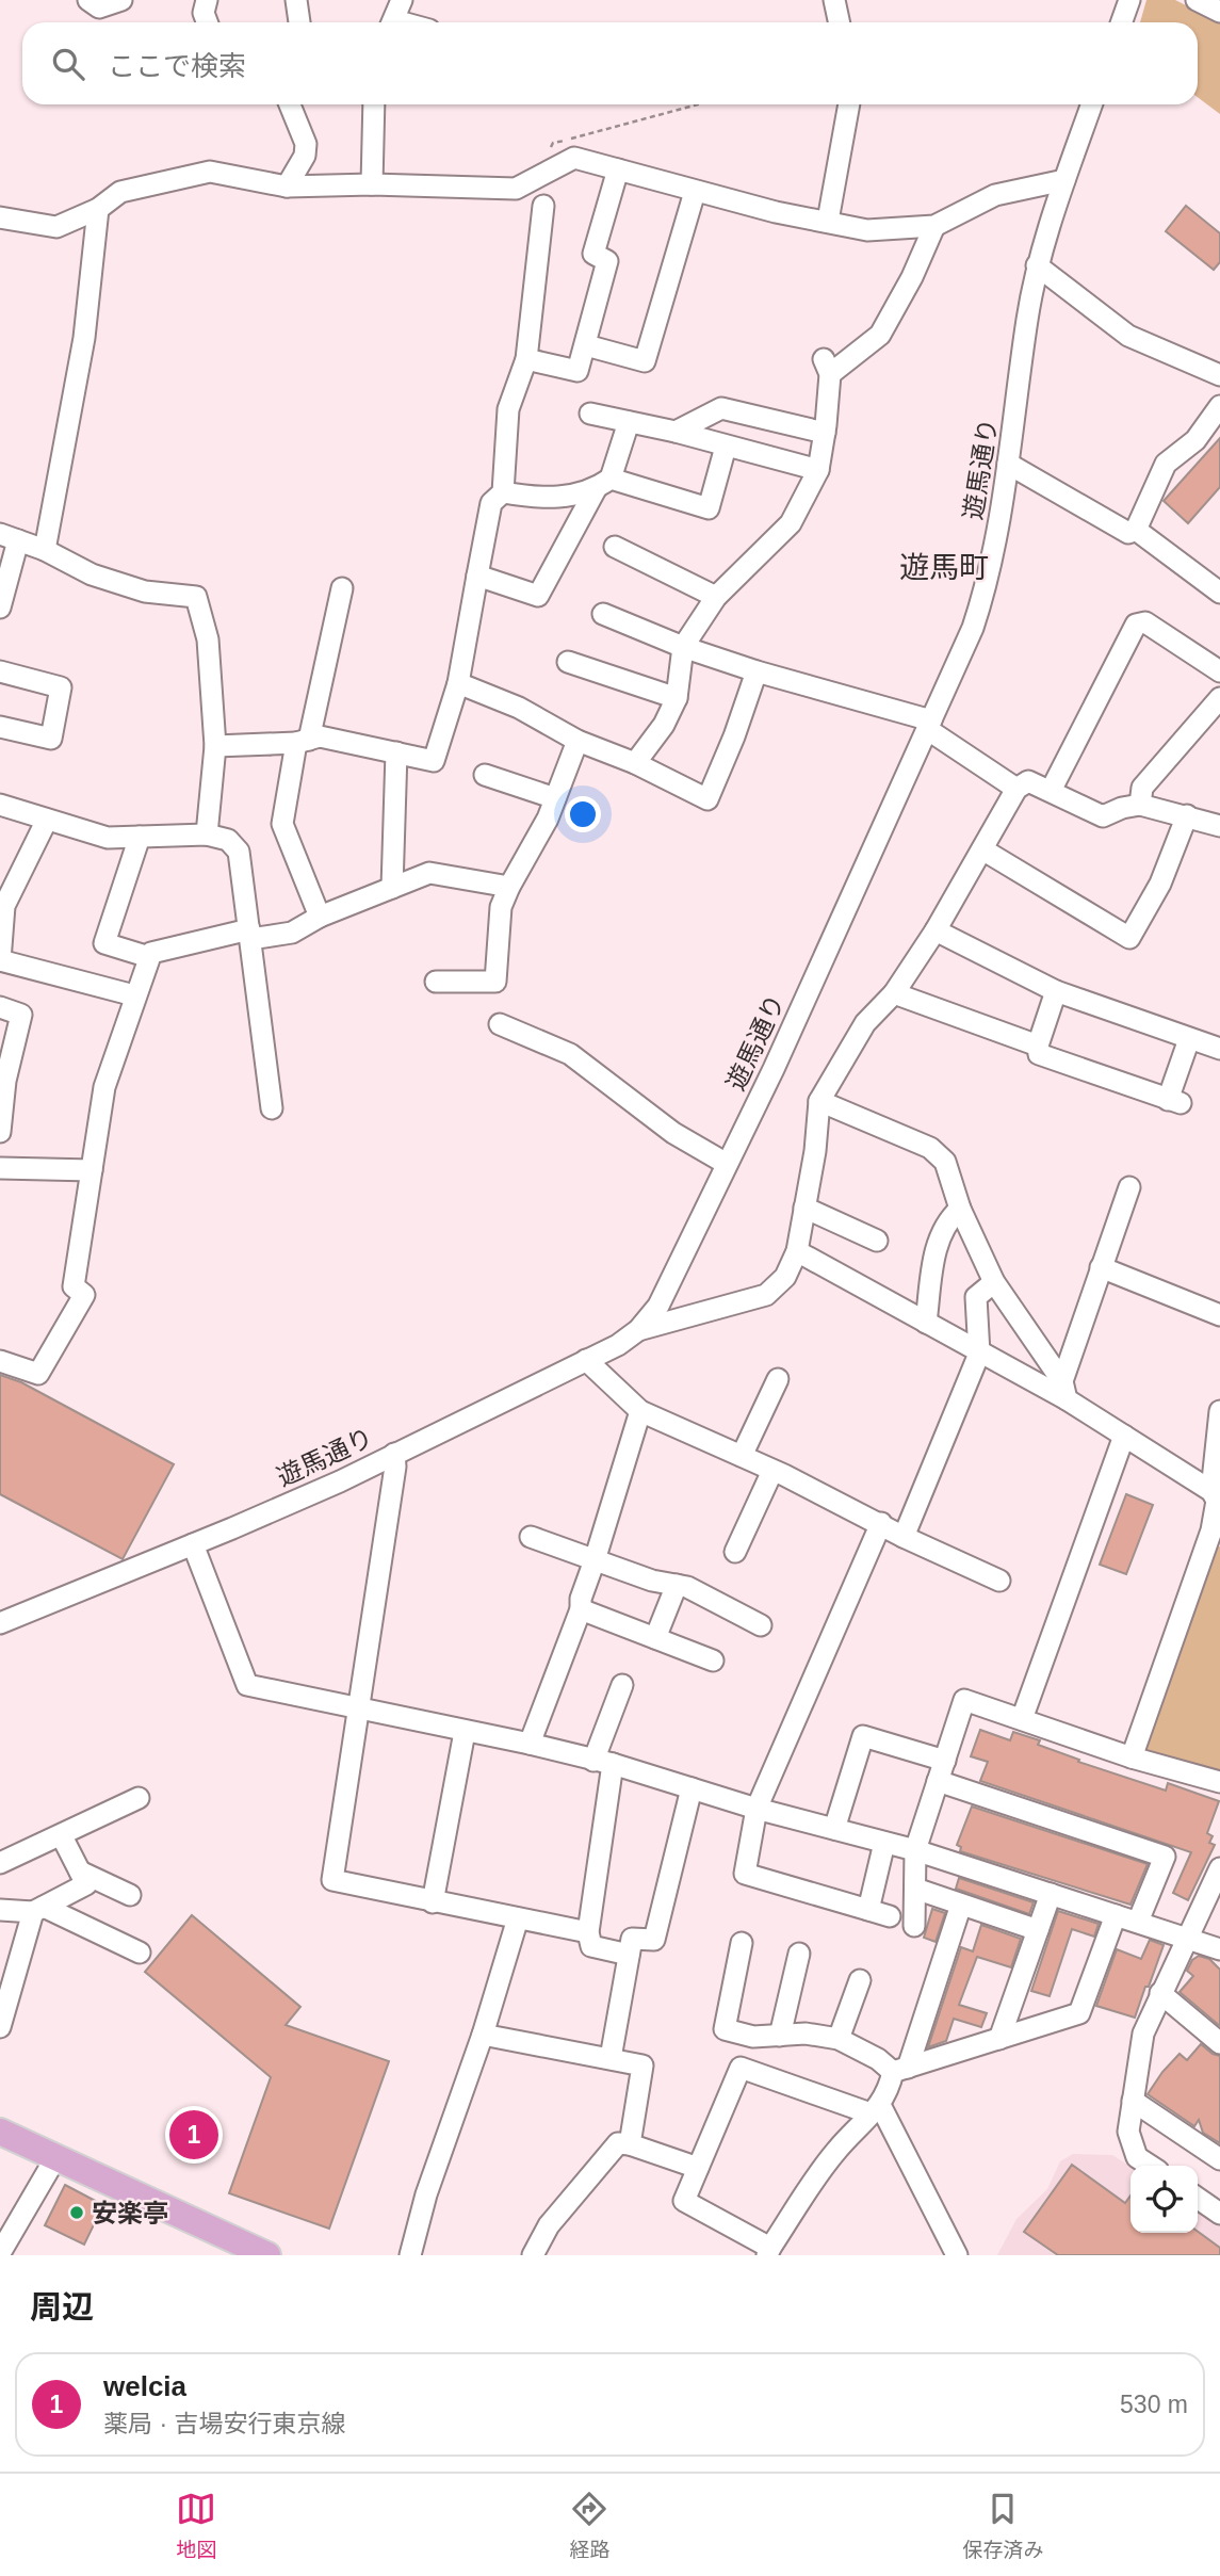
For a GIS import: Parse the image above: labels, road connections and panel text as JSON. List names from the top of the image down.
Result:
{
  "streets": {
    "street": ["遊馬通り"]
  },
  "districts": ["遊馬町"],
  "places": ["安楽亭"],
  "page": {
    "search": "ここで検索",
    "pins": "1",
    "heading": "周辺",
    "list": [
      {
        "mark": "1",
        "name": "welcia",
        "note": "薬局 · 吉場安行東京線",
        "value": "530 m"
      }
    ],
    "nav": ["地図", "経路", "保存済み"]
  }
}
